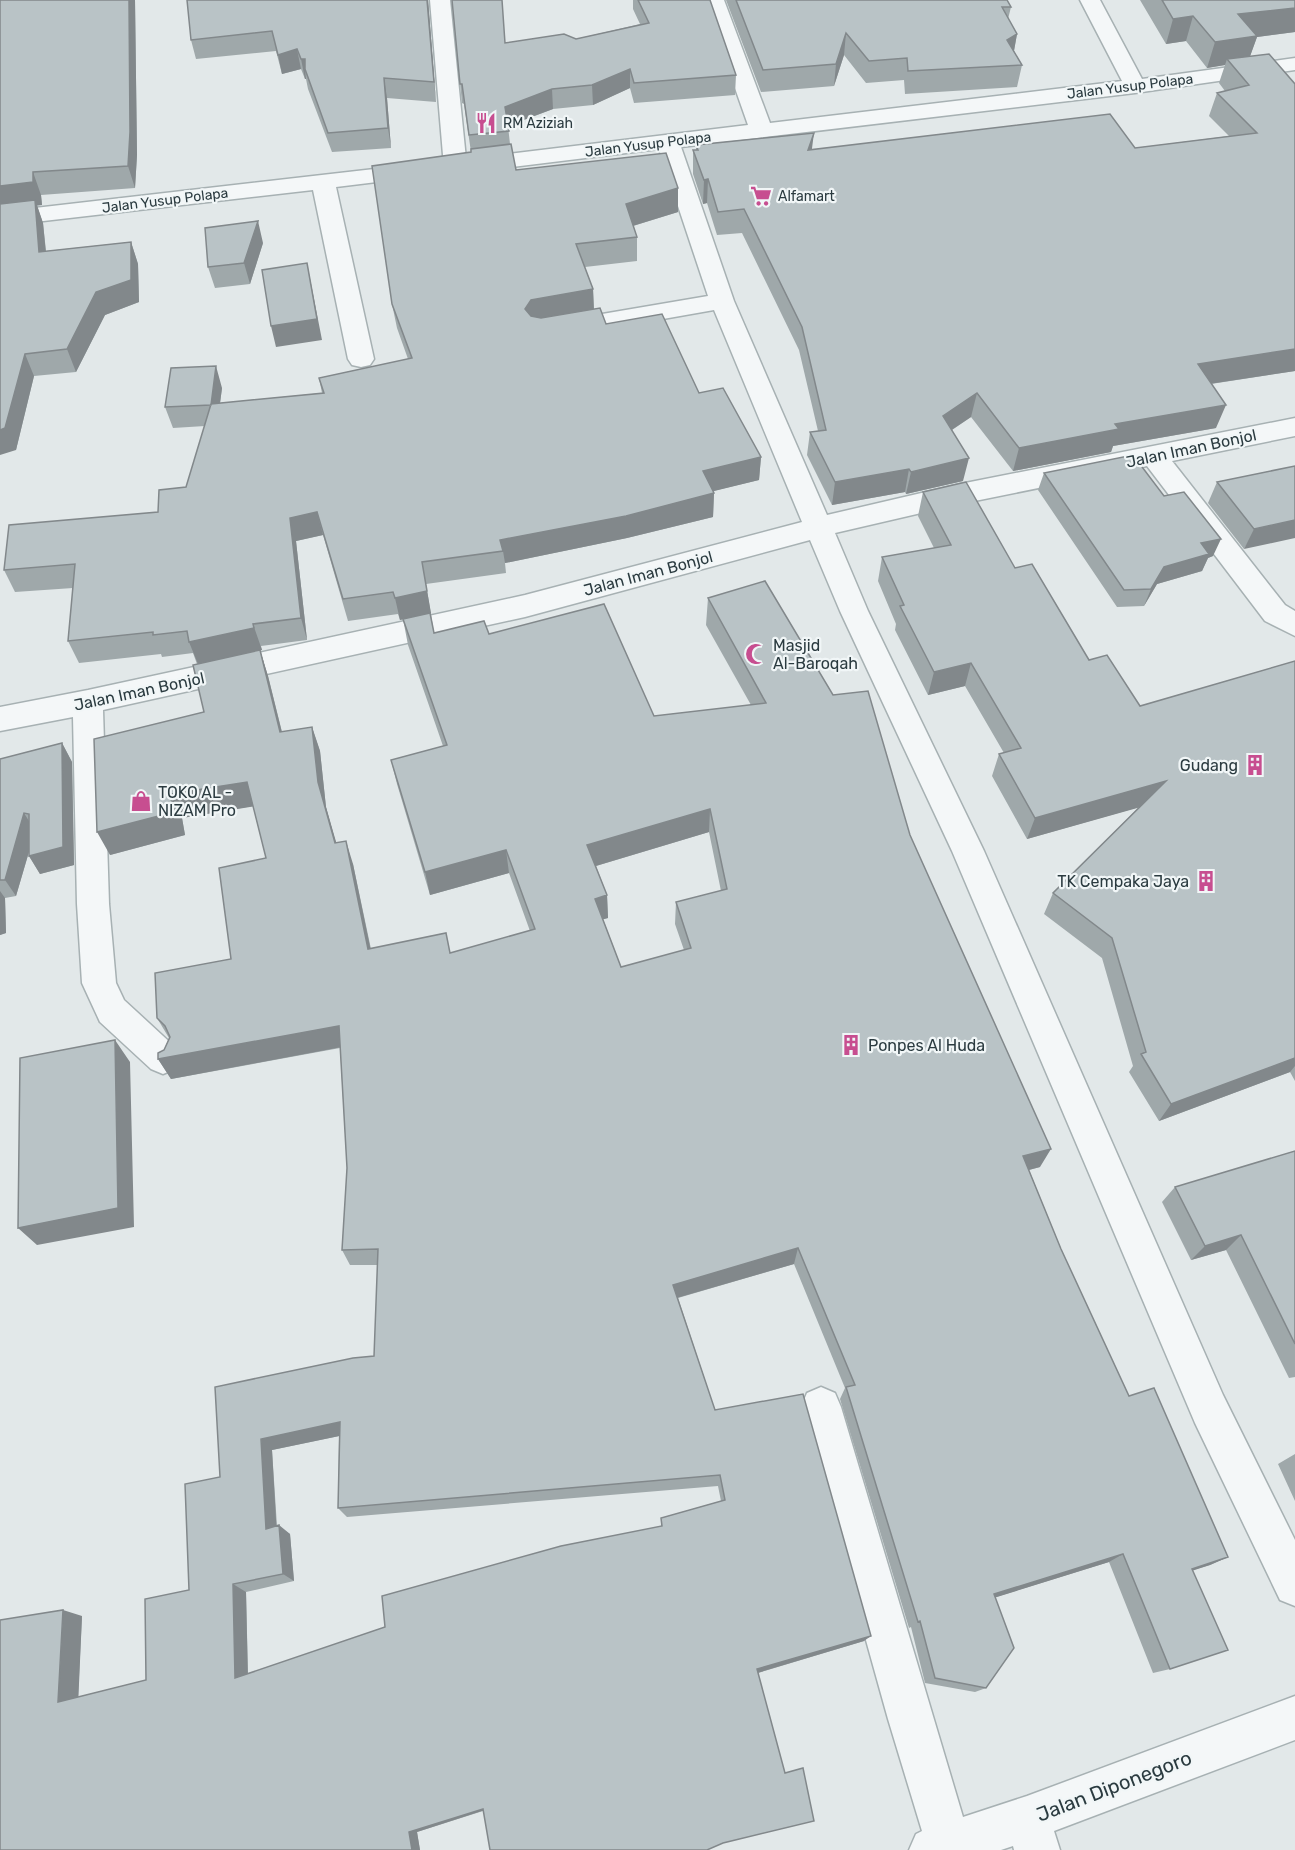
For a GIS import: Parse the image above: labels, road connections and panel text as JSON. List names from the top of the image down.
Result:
{
  "streets": {
    "street": ["Jalan Yusup Polapa", "Jalan Iman Bonjol", "Jalan Diponegoro"]
  },
  "places": {
    "restaurant": ["RM Aziziah"],
    "supermarket": ["Alfamart"],
    "mosque": ["Masjid Al-Baroqah"],
    "building": ["Gudang", "TK Cempaka Jaya", "Ponpes Al Huda"],
    "shop": ["TOKO AL - NIZAM Pro"]
  }
}
